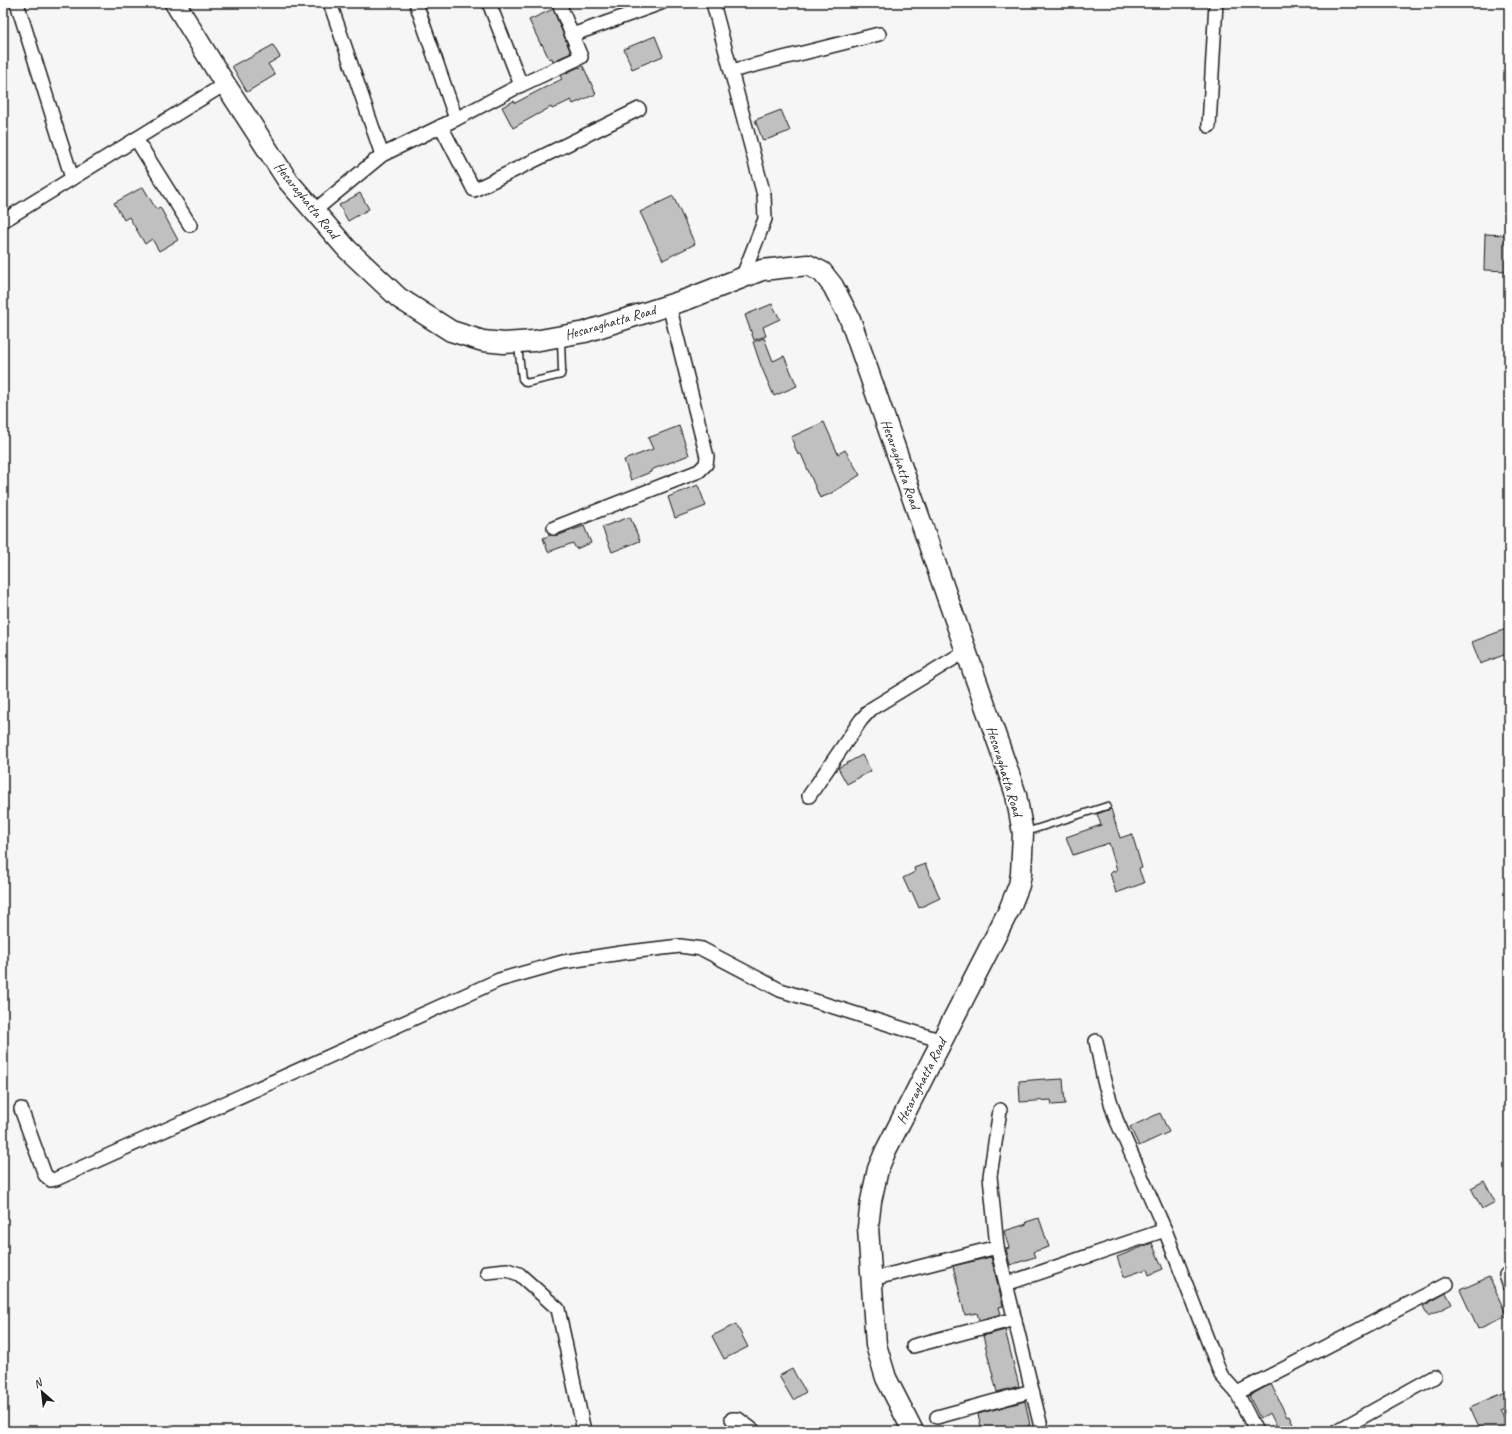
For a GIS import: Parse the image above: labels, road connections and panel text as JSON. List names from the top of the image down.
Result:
{
  "streets": {
    "main road": ["Hesaraghatta Road"]
  },
  "north": "top left"
}
